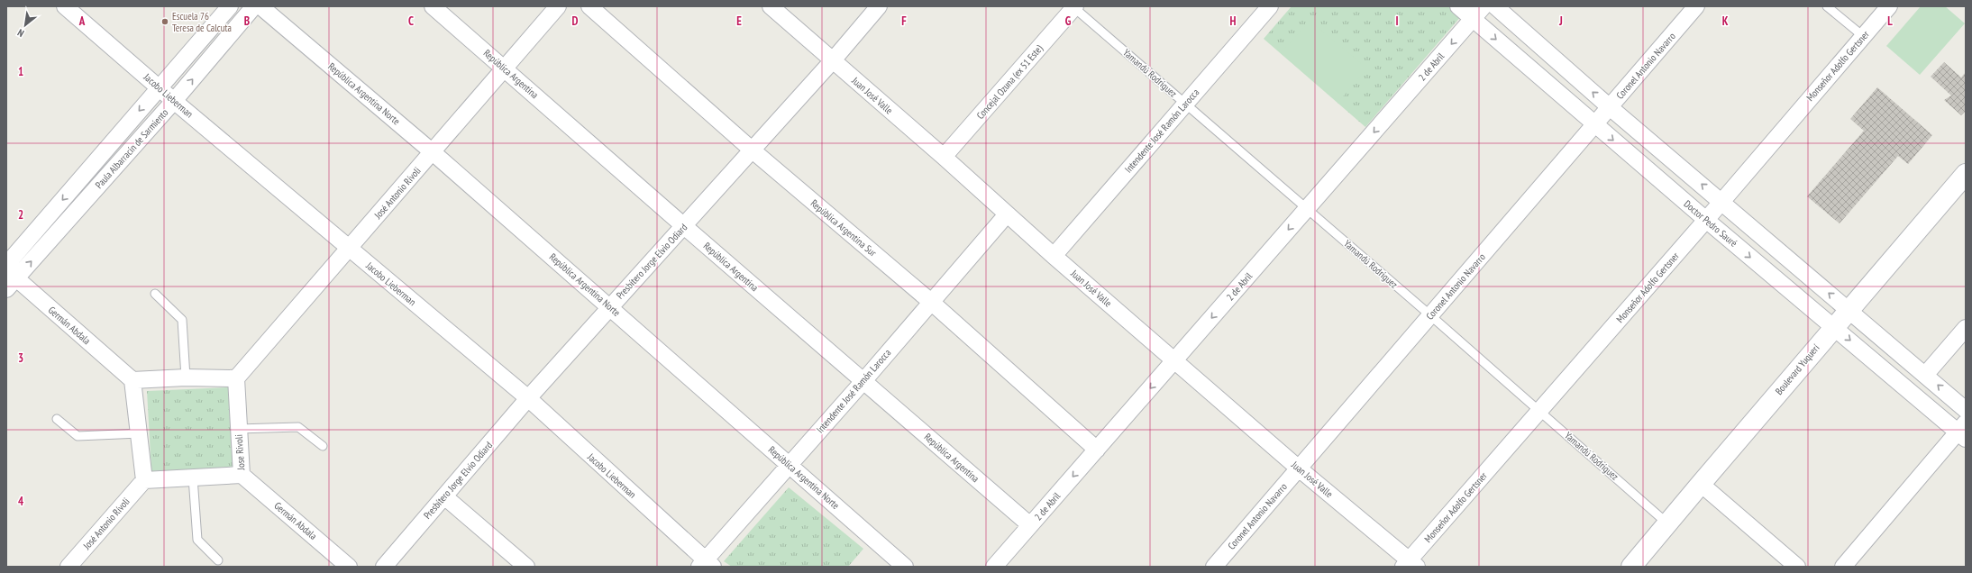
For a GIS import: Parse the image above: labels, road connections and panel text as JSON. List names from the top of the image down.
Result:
{
  "streets": {
    "street": [
      "Coronel Antonio Navarro",
      "Monseñor Adolfo Gertsner",
      "2 de Abril",
      "República Argentina",
      "Concejal Ozuna (ex 51 Este)",
      "República Argentina Norte",
      "Jacobo Lieberman",
      "Juan José Valle",
      "Intendente José Ramón Larocca",
      "Paula Albarracín de Sarmiento",
      "José Antonio Rívoli",
      "Doctor Pedro Sauré",
      "República Argentina Sur",
      "Presbítero Jorge Elvio Odiard",
      "Germán Abdala",
      "Boulevard Yuquerí",
      "Jose Rivoli"
    ],
    "lane": ["Yamandú Rodríguez"]
  },
  "crossings": [
    ["Coronel Antonio Navarro", "Yamandú Rodríguez"],
    ["Coronel Antonio Navarro", "Juan José Valle"],
    ["Coronel Antonio Navarro", "Doctor Pedro Sauré"],
    ["Monseñor Adolfo Gertsner", "Yamandú Rodríguez"],
    ["Monseñor Adolfo Gertsner", "Juan José Valle"],
    ["Monseñor Adolfo Gertsner", "Doctor Pedro Sauré"],
    ["2 de Abril", "Yamandú Rodríguez"],
    ["2 de Abril", "República Argentina"],
    ["2 de Abril", "Juan José Valle"],
    ["2 de Abril", "Doctor Pedro Sauré"],
    ["2 de Abril", "República Argentina Sur"],
    ["Yamandú Rodríguez", "Concejal Ozuna (ex 51 Este)"],
    ["Yamandú Rodríguez", "Intendente José Ramón Larocca"],
    ["Yamandú Rodríguez", "Boulevard Yuquerí"],
    ["República Argentina", "Intendente José Ramón Larocca"],
    ["República Argentina", "José Antonio Rívoli"],
    ["República Argentina", "Presbítero Jorge Elvio Odiard"],
    ["Concejal Ozuna (ex 51 Este)", "Juan José Valle"],
    ["República Argentina Norte", "Intendente José Ramón Larocca"],
    ["República Argentina Norte", "José Antonio Rívoli"],
    ["República Argentina Norte", "Presbítero Jorge Elvio Odiard"],
    ["Jacobo Lieberman", "Intendente José Ramón Larocca"],
    ["Jacobo Lieberman", "Paula Albarracín de Sarmiento"],
    ["Jacobo Lieberman", "José Antonio Rívoli"],
    ["Jacobo Lieberman", "Presbítero Jorge Elvio Odiard"],
    ["Juan José Valle", "Intendente José Ramón Larocca"],
    ["Juan José Valle", "Presbítero Jorge Elvio Odiard"],
    ["Intendente José Ramón Larocca", "República Argentina Sur"],
    ["Paula Albarracín de Sarmiento", "Germán Abdala"],
    ["José Antonio Rívoli", "Jose Rivoli"],
    ["Doctor Pedro Sauré", "Boulevard Yuquerí"],
    ["República Argentina Sur", "Presbítero Jorge Elvio Odiard"],
    ["Germán Abdala", "Jose Rivoli"]
  ],
  "one_way": ["2 de Abril"],
  "places": ["Escuela 76 Teresa de Calcuta"],
  "north": "bottom left",
  "grid": {
    "columns": [
      "A",
      "B",
      "C",
      "D",
      "E",
      "F",
      "G",
      "H",
      "I",
      "J",
      "K",
      "L"
    ],
    "rows": [
      "1",
      "2",
      "3",
      "4"
    ]
  }
}
